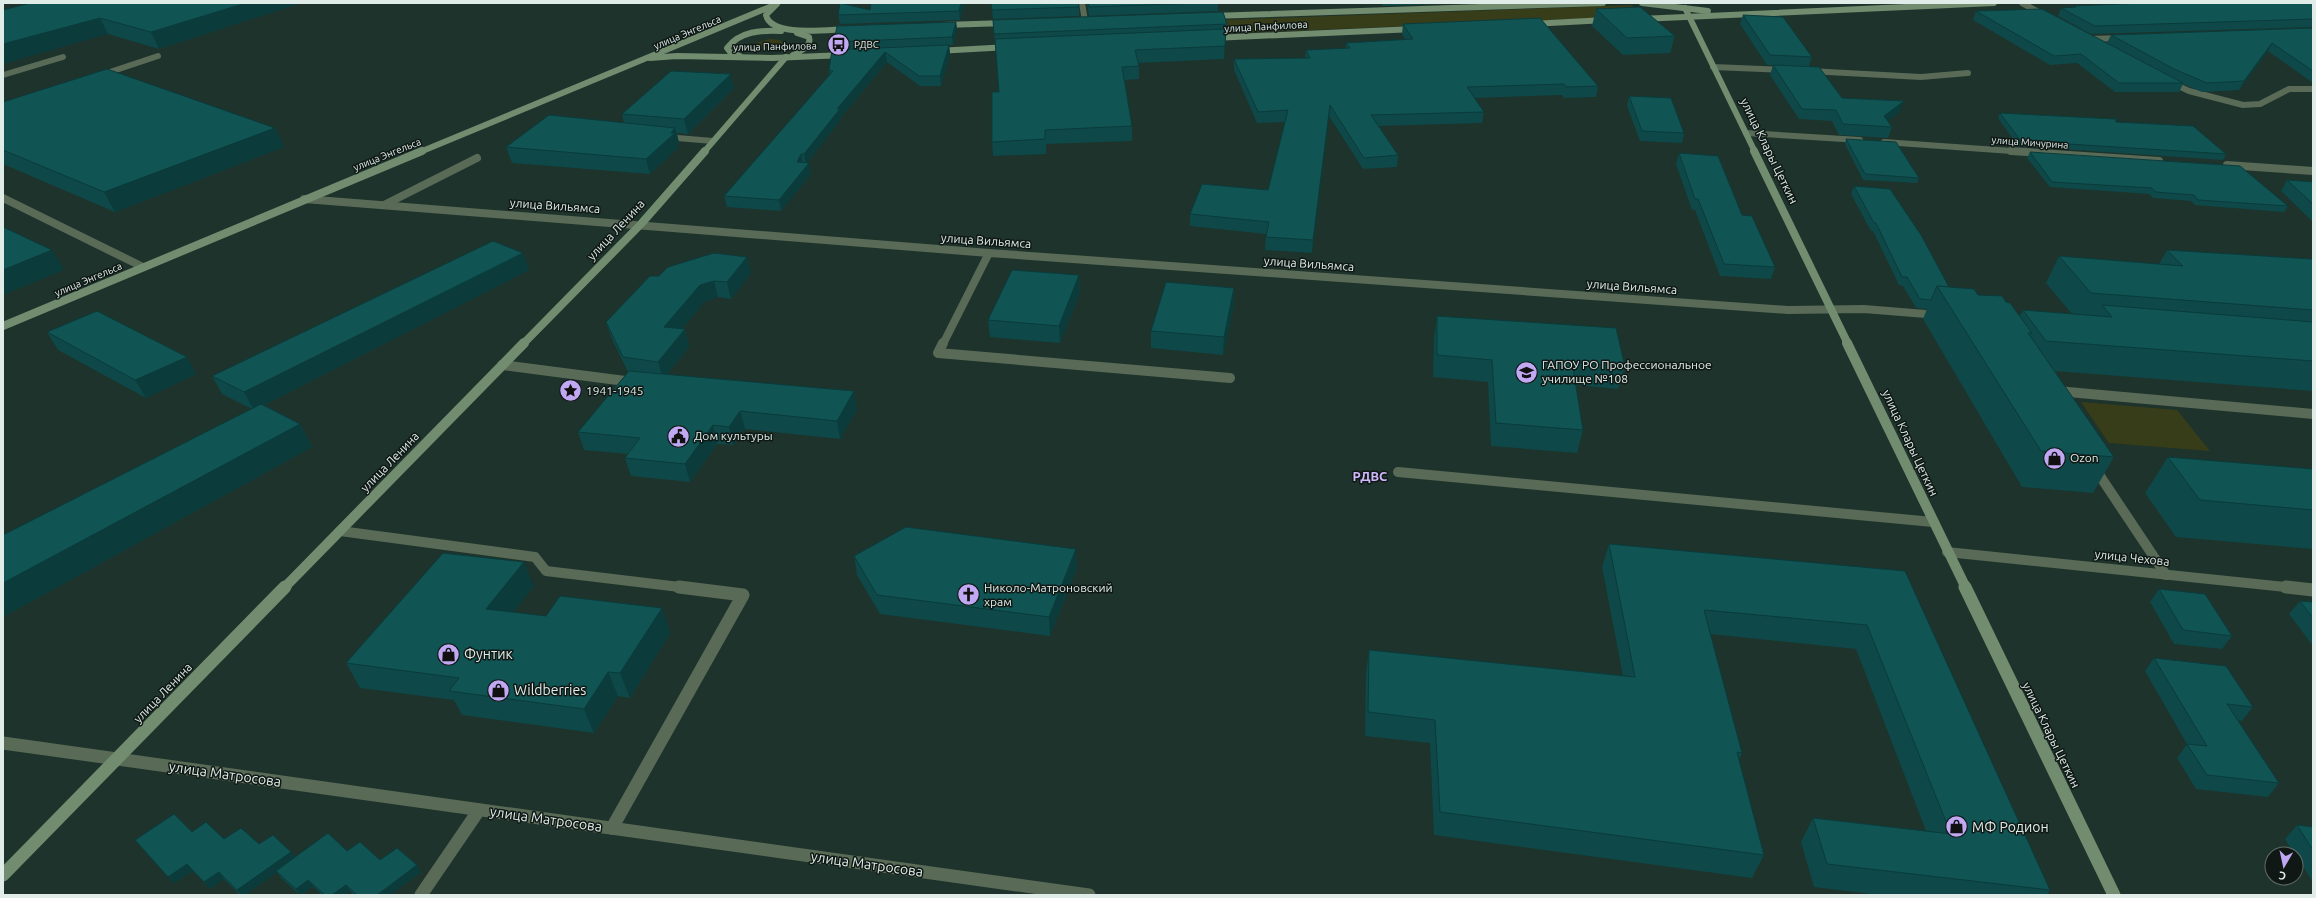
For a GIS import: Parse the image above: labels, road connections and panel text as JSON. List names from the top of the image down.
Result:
{
  "streets": {
    "street": [
      "улица Панфилова",
      "улица Энгельса",
      "улица Мичурина",
      "улица Клары Цеткин",
      "улица Вильямса",
      "улица Ленина",
      "улица Чехова",
      "улица Матросова"
    ]
  },
  "crossings": [
    ["улица Панфилова", "улица Энгельса"],
    ["улица Панфилова", "улица Ленина"],
    ["улица Энгельса", "улица Вильямса"],
    ["улица Мичурина", "улица Клары Цеткин"],
    ["улица Клары Цеткин", "улица Вильямса"],
    ["улица Клары Цеткин", "улица Чехова"],
    ["улица Вильямса", "улица Ленина"],
    ["улица Ленина", "улица Матросова"]
  ],
  "districts": ["РДВС"],
  "places": {
    "bus stop": ["РДВС"],
    "school or university": ["ГАПОУ РО Профессиональное училище №108"],
    "place": ["1941-1945"],
    "public building": ["Дом культуры"],
    "shop": [
      "Ozon",
      "Фунтик",
      "Wildberries",
      "МФ Родион"
    ],
    "church": ["Николо-Матроновский храм"]
  },
  "north": "bottom"
}
